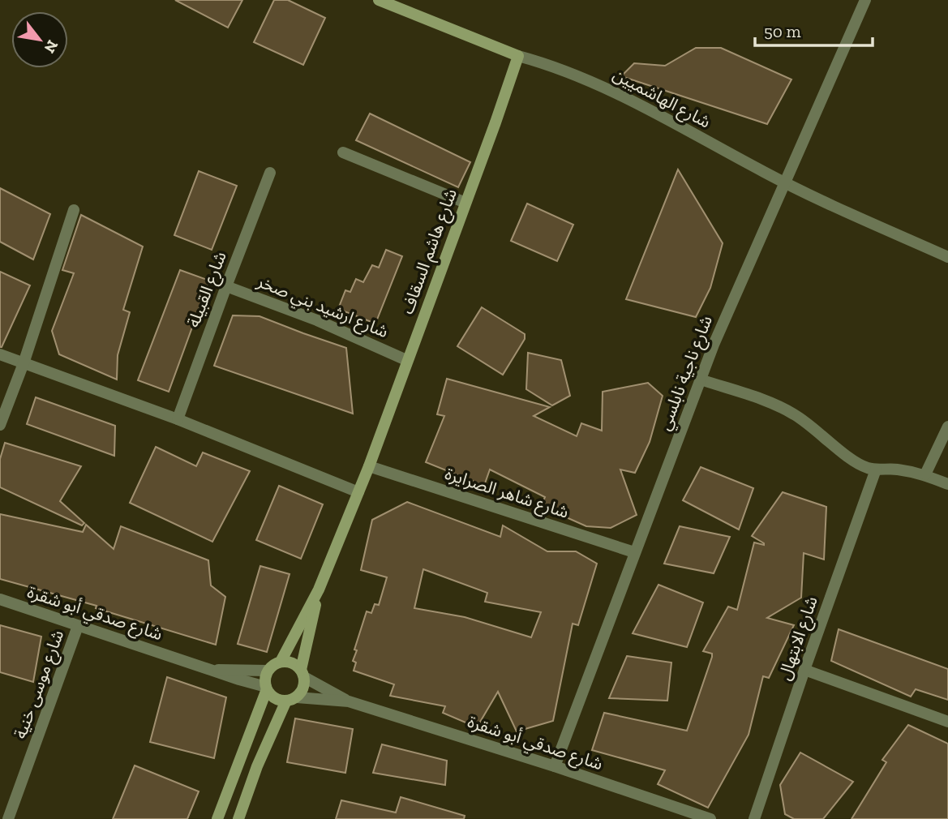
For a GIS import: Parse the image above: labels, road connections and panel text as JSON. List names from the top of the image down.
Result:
{
  "streets": {
    "street": [
      "شارع الهاشميين",
      "شارع هاشم السقاف",
      "شارع القبيلة",
      "شارع ارشيد بني صخر",
      "شارع ناجية نابلسي",
      "شارع شاهر الصرايرة",
      "شارع صدقي أبو شقرة",
      "شارع الابتهال",
      "شارع موسى خنية"
    ]
  },
  "crossings": [
    ["شارع الهاشميين", "شارع هاشم السقاف"],
    ["شارع الهاشميين", "شارع ناجية نابلسي"],
    ["شارع هاشم السقاف", "شارع ارشيد بني صخر"],
    ["شارع هاشم السقاف", "شارع شاهر الصرايرة"],
    ["شارع هاشم السقاف", "شارع صدقي أبو شقرة"],
    ["شارع القبيلة", "شارع ارشيد بني صخر"],
    ["شارع ناجية نابلسي", "شارع شاهر الصرايرة"],
    ["شارع ناجية نابلسي", "شارع صدقي أبو شقرة"],
    ["شارع صدقي أبو شقرة", "شارع موسى خنية"]
  ],
  "scale_bar": "50 m",
  "north": "bottom right"
}
